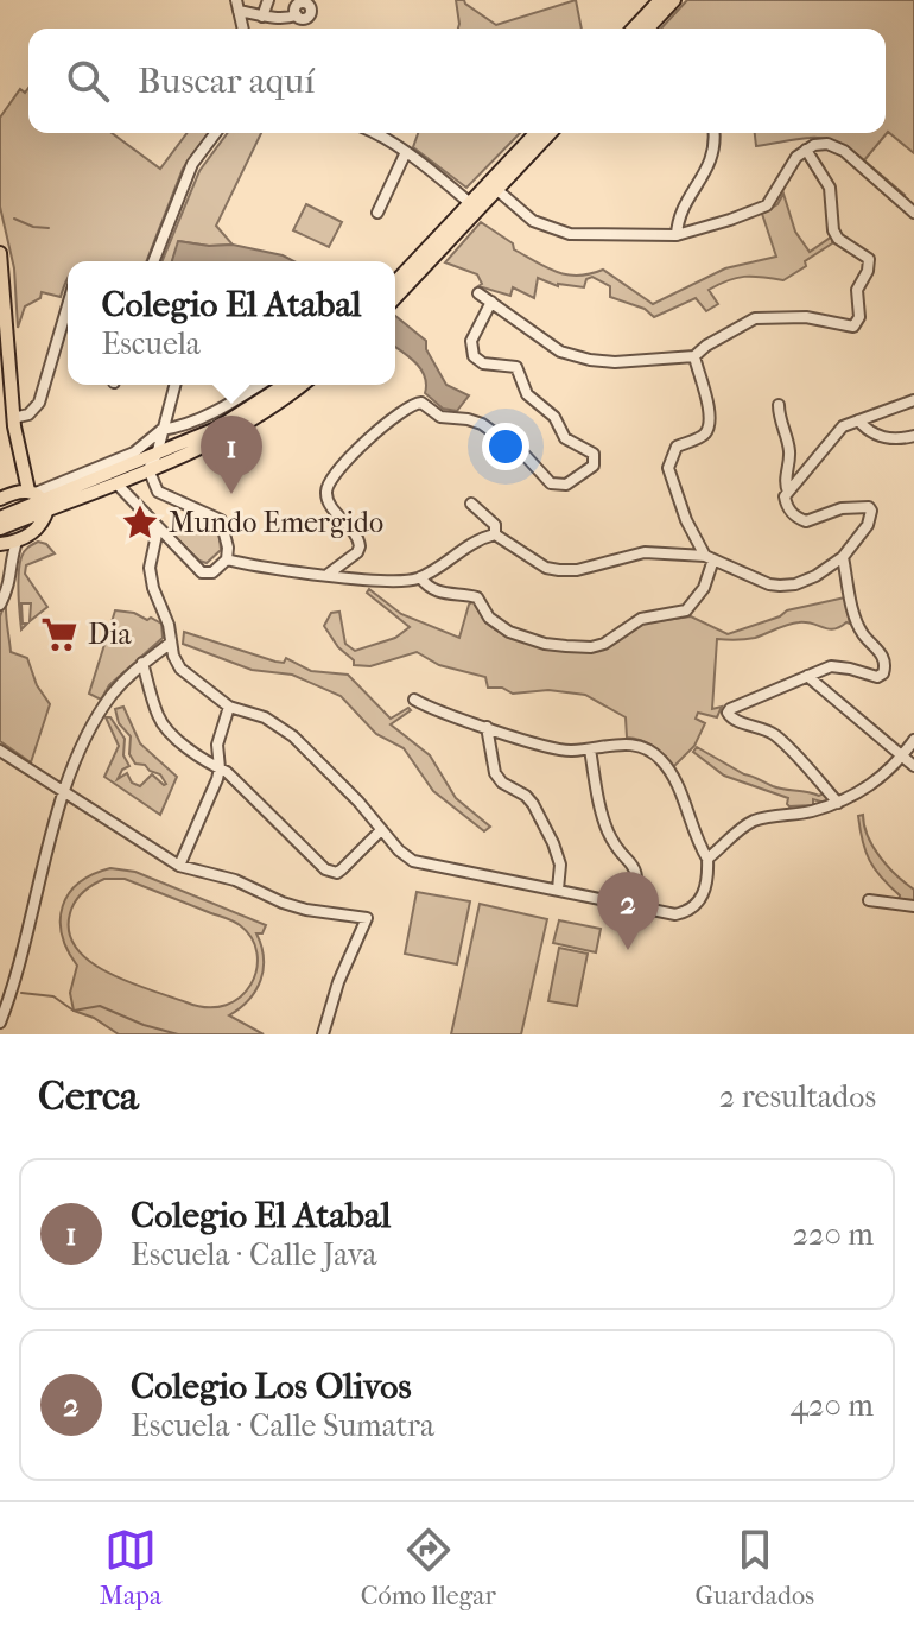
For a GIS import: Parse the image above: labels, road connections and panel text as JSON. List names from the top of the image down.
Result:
{
  "places": {
    "place": ["Mundo Emergido"],
    "supermarket": ["Dia"]
  },
  "page": {
    "search": "Buscar aquí",
    "popup": ["Colegio El Atabal", "Escuela"],
    "pins": ["1", "2"],
    "heading": ["Cerca", "2 resultados"],
    "list": [
      {
        "mark": "1",
        "name": "Colegio El Atabal",
        "note": "Escuela · Calle Java",
        "value": "220 m"
      },
      {
        "mark": "2",
        "name": "Colegio Los Olivos",
        "note": "Escuela · Calle Sumatra",
        "value": "420 m"
      }
    ],
    "nav": ["Mapa", "Cómo llegar", "Guardados"]
  }
}
